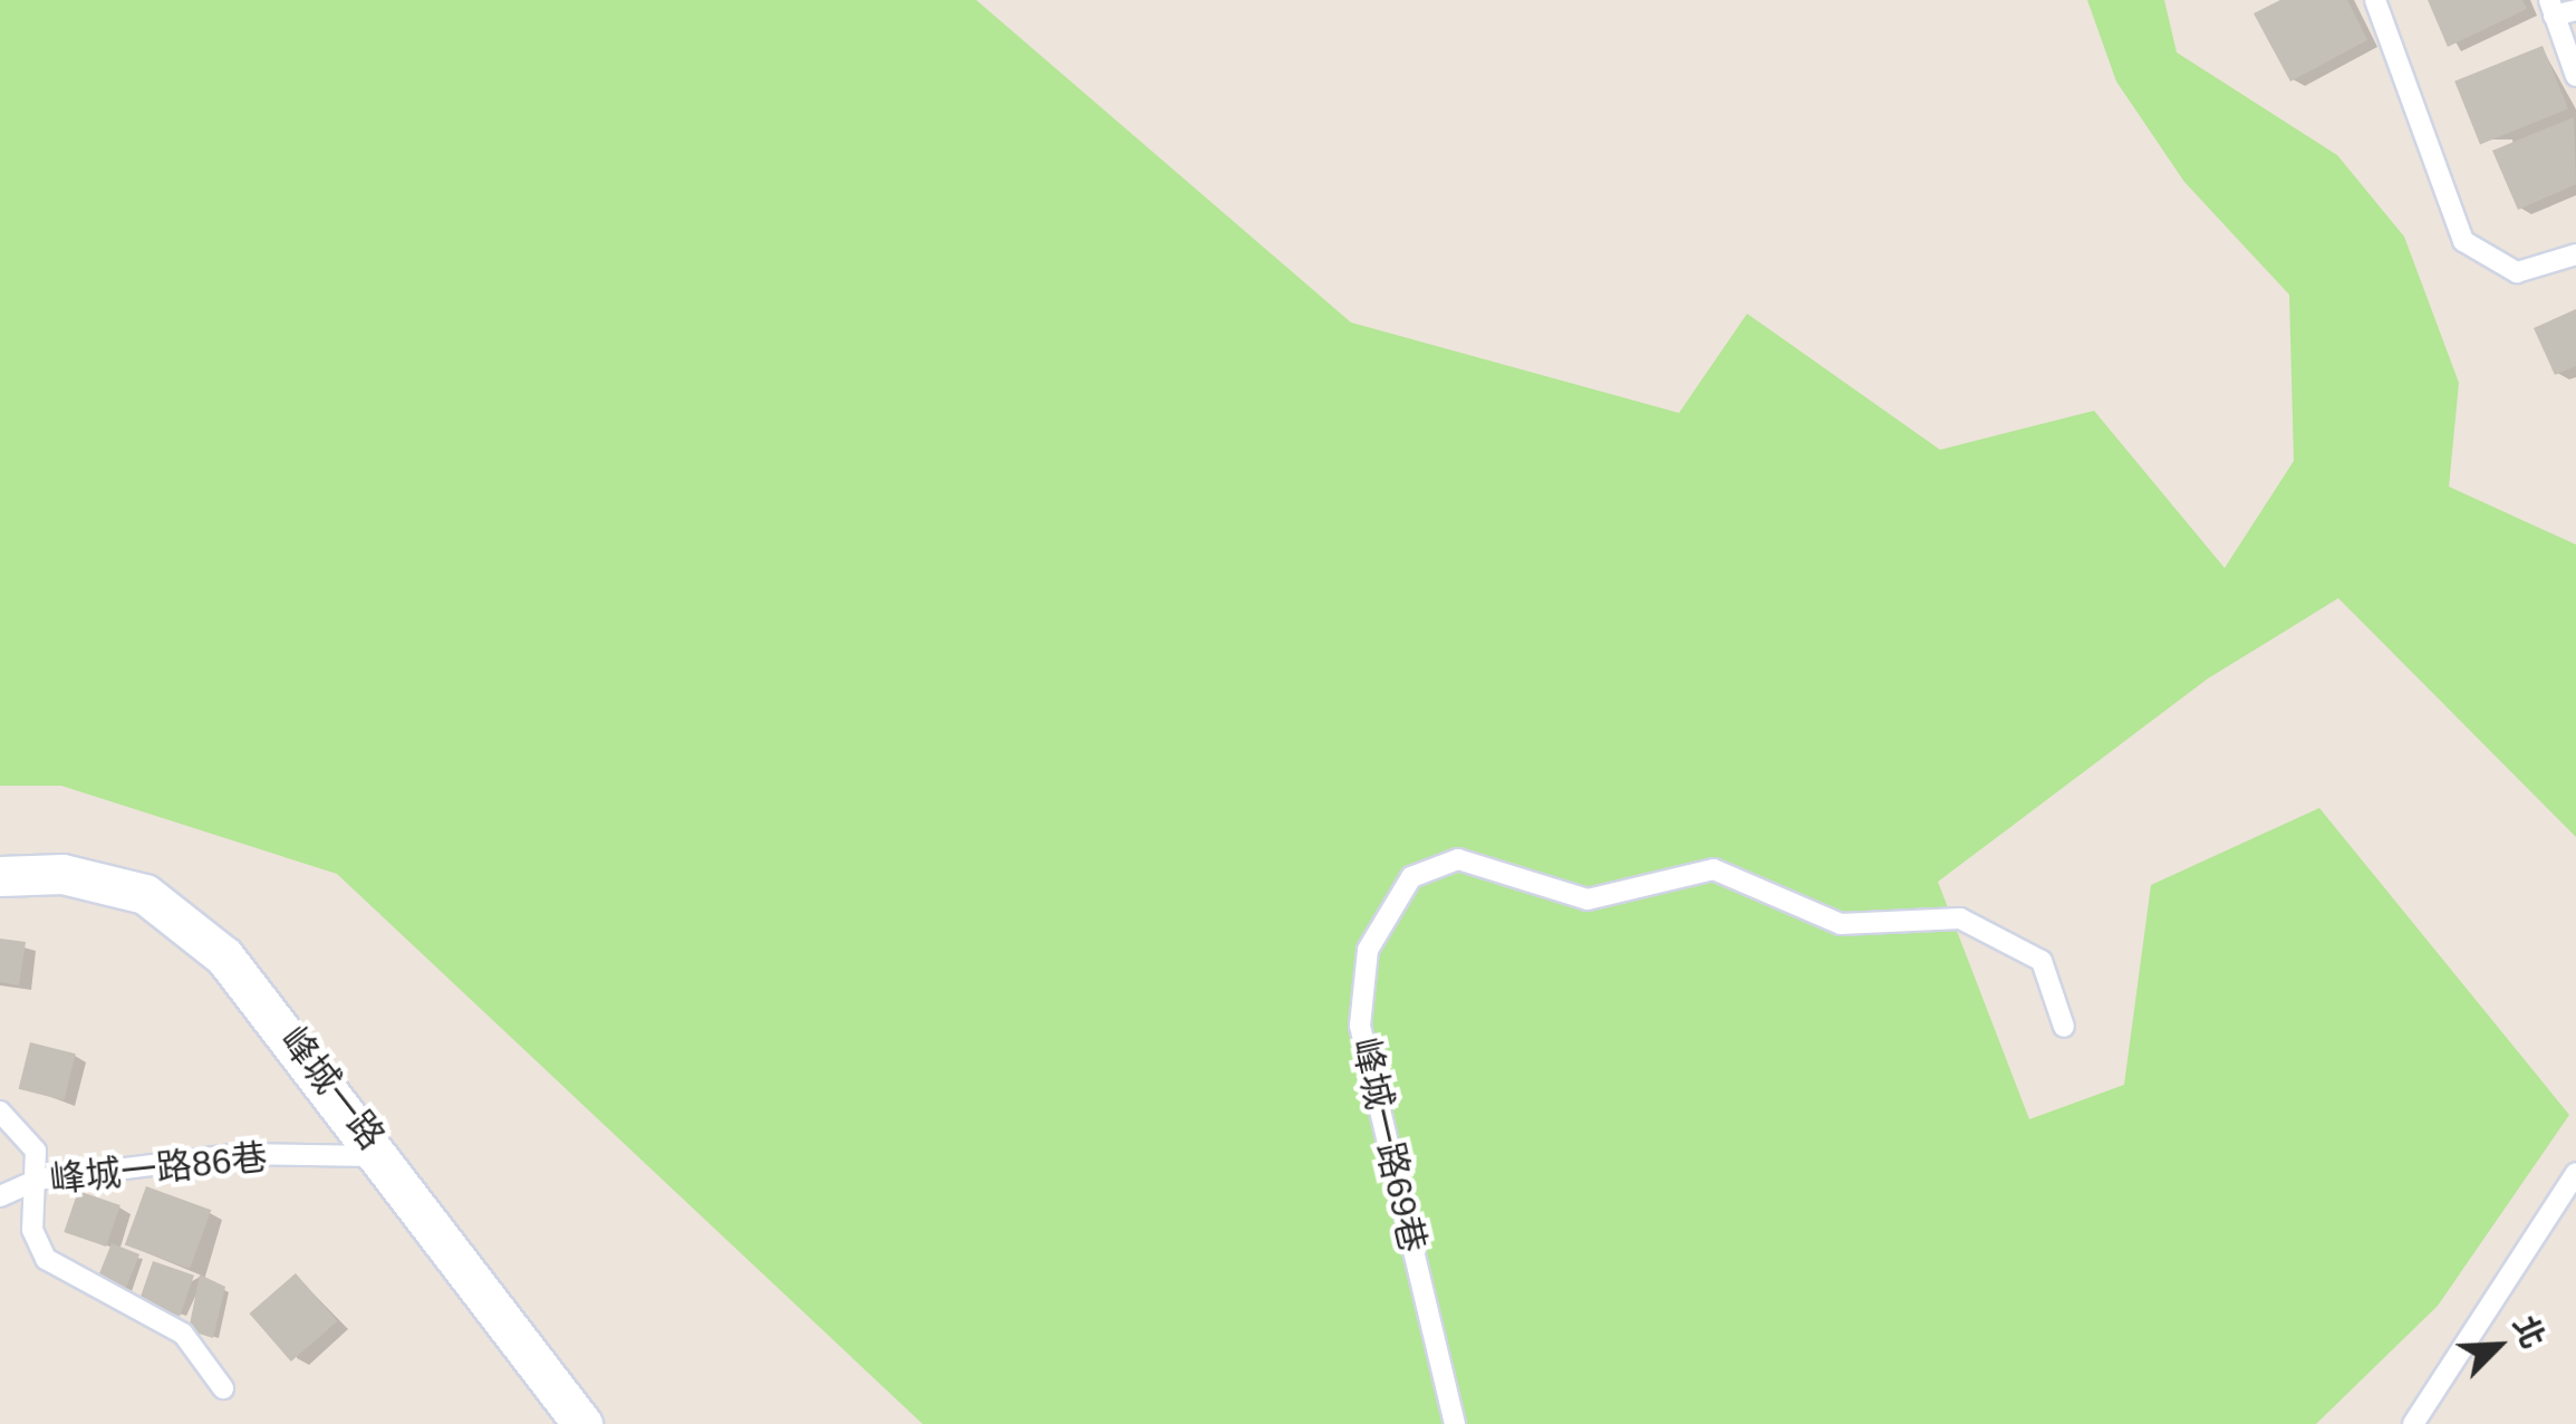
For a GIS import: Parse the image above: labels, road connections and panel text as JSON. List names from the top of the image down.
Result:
{
  "streets": {
    "street": ["峰城一路"],
    "lane": ["峰城一路69巷", "峰城一路86巷"]
  },
  "crossings": [
    ["峰城一路", "峰城一路86巷"]
  ],
  "north": "top right"
}
